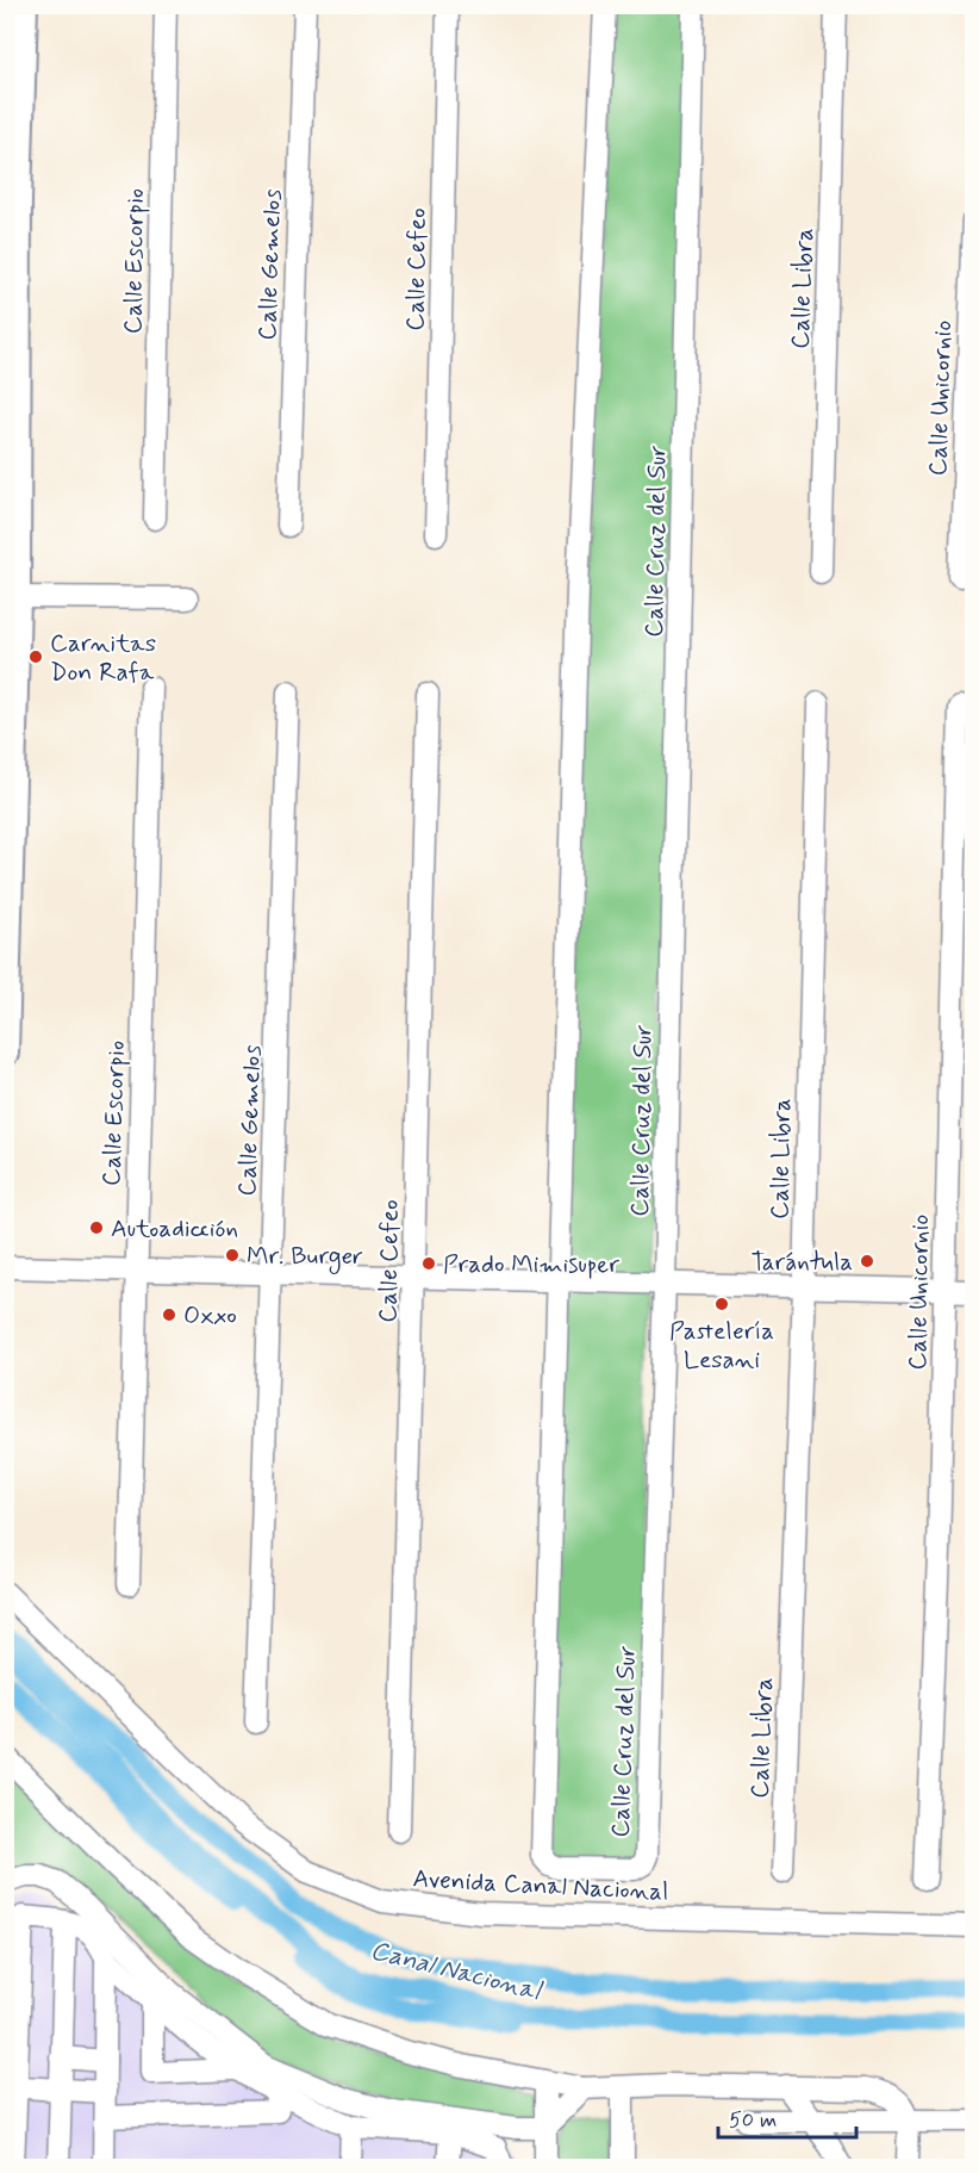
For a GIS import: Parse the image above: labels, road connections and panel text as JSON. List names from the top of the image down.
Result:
{
  "streets": {
    "street": [
      "Calle Escorpio",
      "Calle Gemelos",
      "Calle Cefeo",
      "Calle Libra",
      "Calle Unicornio",
      "Calle Cruz del Sur",
      "Avenida Canal Nacional"
    ]
  },
  "water": ["Canal Nacional"],
  "places": [
    "Carnitas Don Rafa",
    "Autoadicción",
    "Mr. Burger",
    "Tarántula",
    "Prado Mimisuper",
    "Pastelería Lesani",
    "Oxxo"
  ],
  "scale_bar": "50 m"
}
